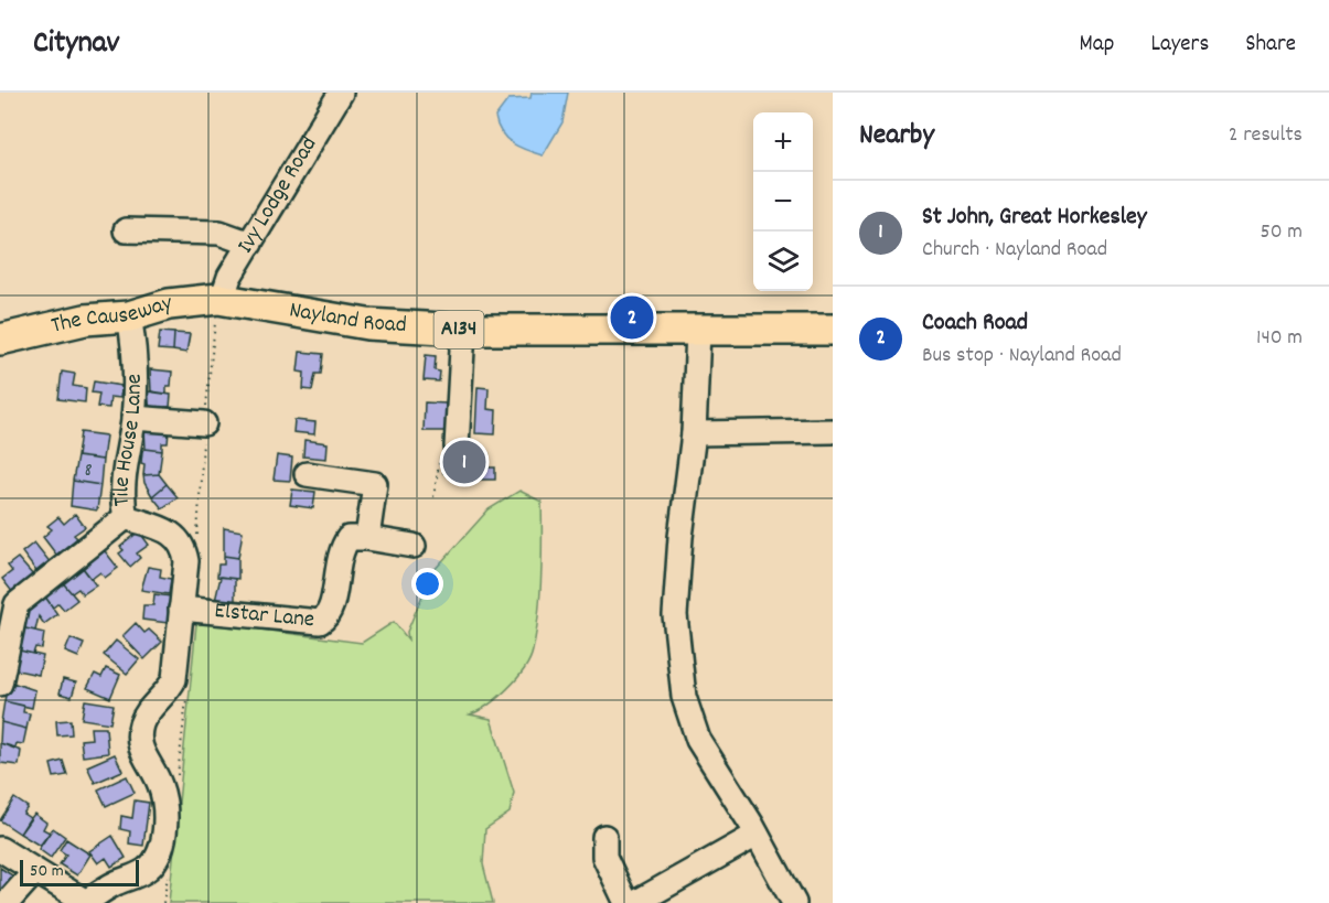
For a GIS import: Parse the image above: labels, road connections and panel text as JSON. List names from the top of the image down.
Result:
{
  "streets": {
    "main road": ["The Causeway", "Nayland Road", "A134"],
    "street": ["Ivy Lodge Road", "Tile House Lane", "Elstar Lane"]
  },
  "crossings": [
    ["Ivy Lodge Road", "The Causeway"],
    ["Ivy Lodge Road", "Nayland Road"],
    ["The Causeway", "Nayland Road"],
    ["The Causeway", "Tile House Lane"],
    ["Tile House Lane", "Elstar Lane"]
  ],
  "house_numbers": ["8"],
  "scale_bar": "50 m",
  "page": {
    "header": "Citynav",
    "nav": ["Map", "Layers", "Share"],
    "heading": ["Nearby", "2 results"],
    "map_buttons": ["+", "−"],
    "list": [
      {
        "mark": "1",
        "name": "St John, Great Horkesley",
        "note": "Church · Nayland Road",
        "value": "50 m"
      },
      {
        "mark": "2",
        "name": "Coach Road",
        "note": "Bus stop · Nayland Road",
        "value": "140 m"
      }
    ],
    "pins": ["2", "1"],
    "scale": "50 m"
  }
}
